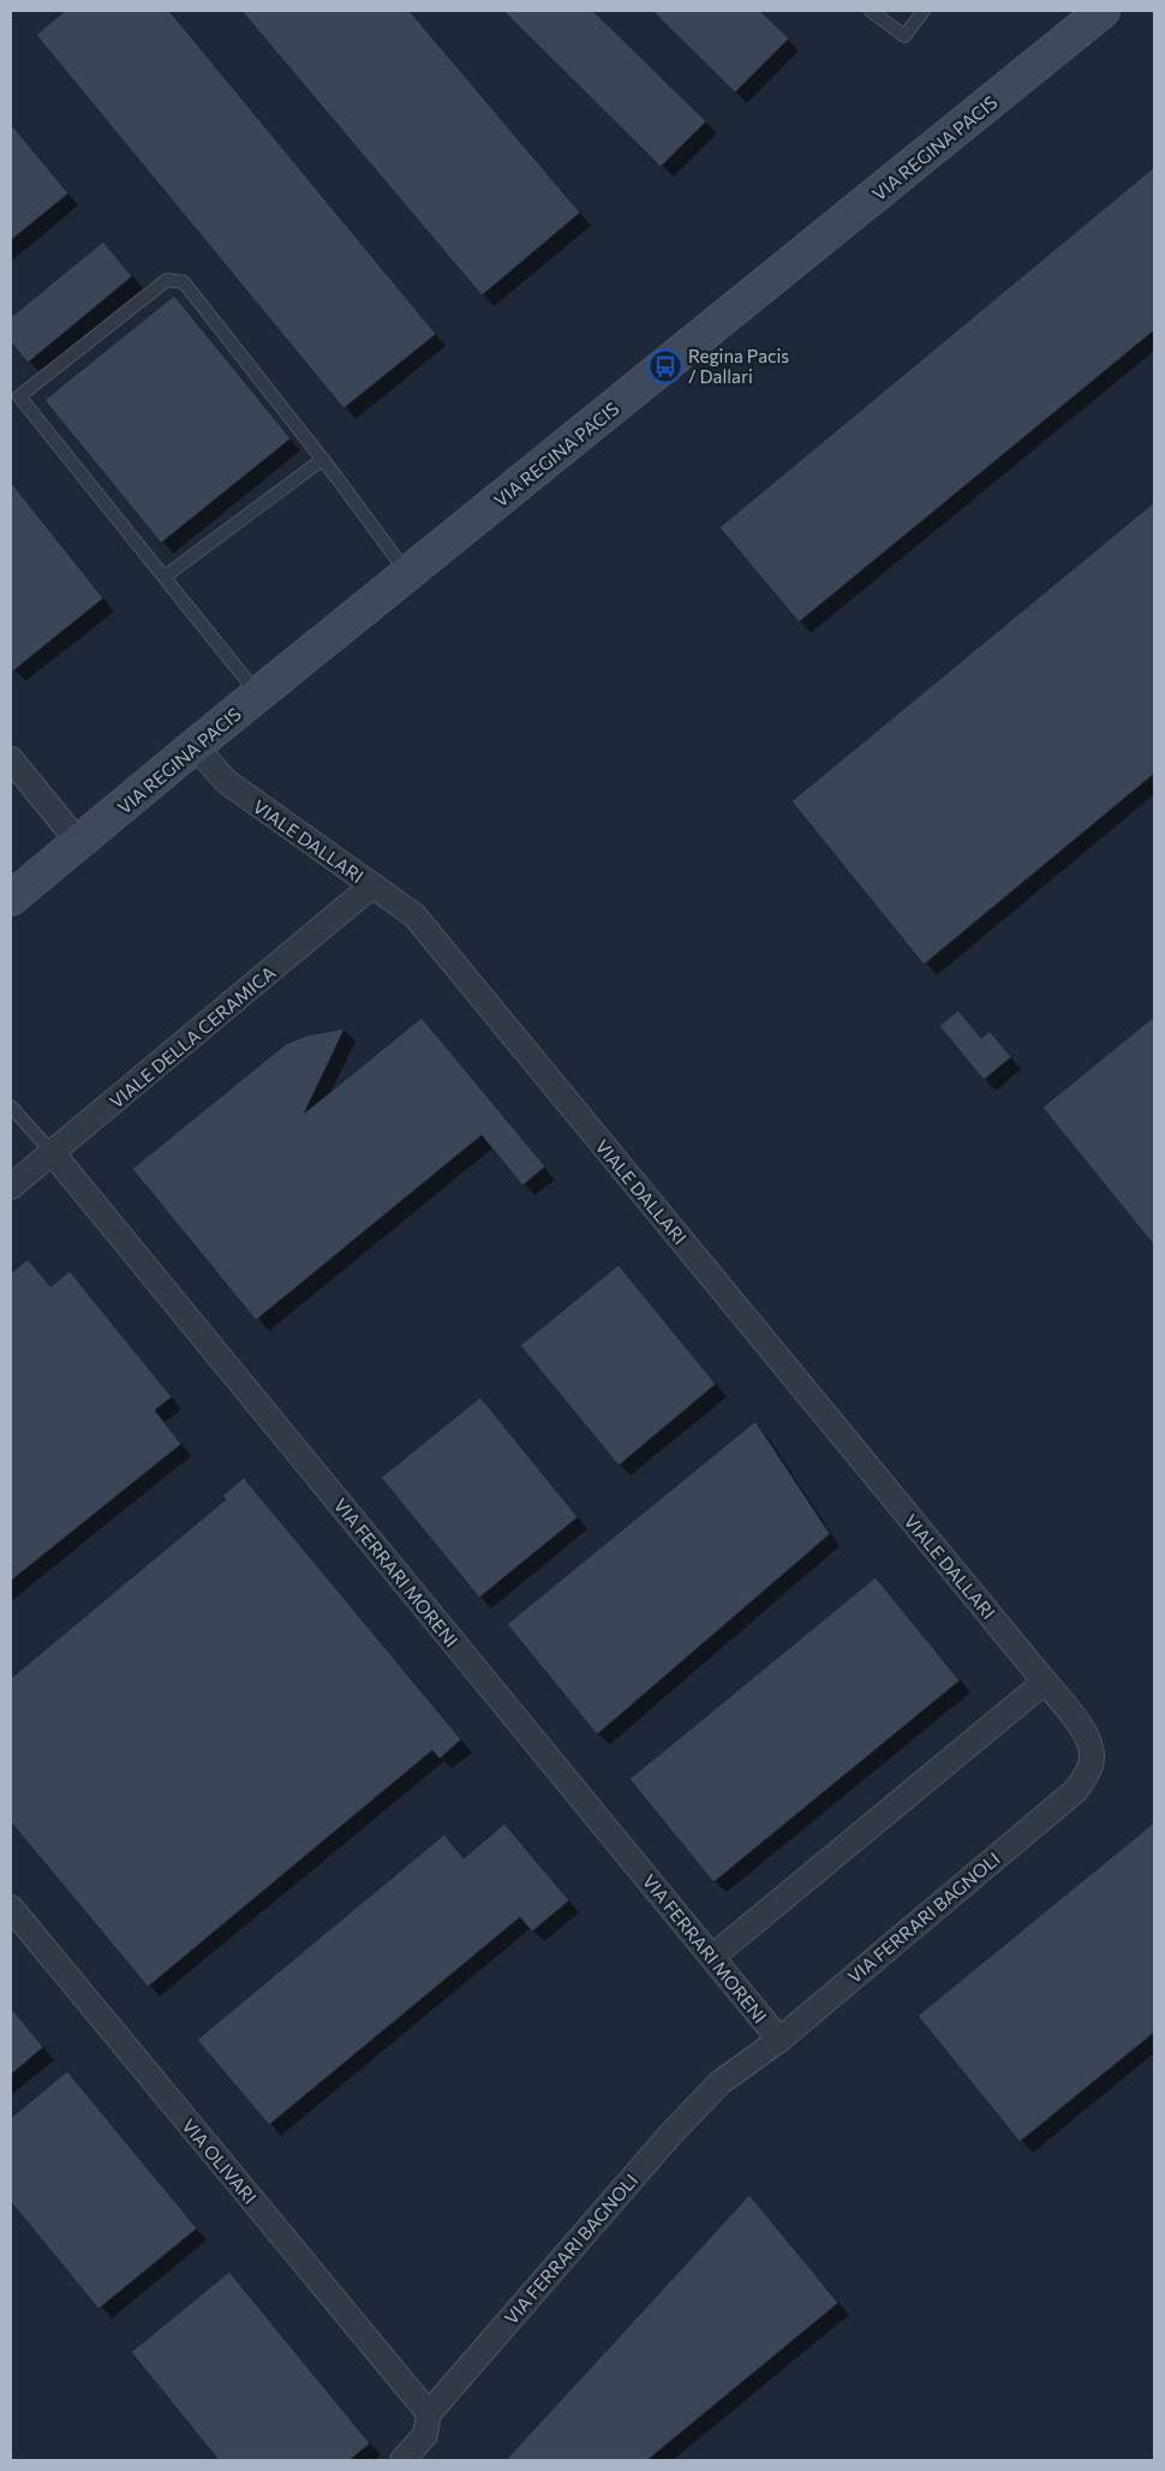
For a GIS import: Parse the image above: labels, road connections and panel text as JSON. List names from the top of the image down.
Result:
{
  "streets": {
    "street": [
      "VIA REGINA PACIS",
      "VIALE DALLARI",
      "VIALE DELLA CERAMICA",
      "VIA FERRARI MORENI",
      "VIA FERRARI BAGNOLI",
      "VIA OLIVARI"
    ]
  },
  "crossings": [
    ["VIA REGINA PACIS", "VIALE DALLARI"],
    ["VIALE DALLARI", "VIALE DELLA CERAMICA"],
    ["VIALE DALLARI", "VIA FERRARI BAGNOLI"],
    ["VIALE DELLA CERAMICA", "VIA FERRARI MORENI"],
    ["VIA FERRARI MORENI", "VIA FERRARI BAGNOLI"],
    ["VIA FERRARI BAGNOLI", "VIA OLIVARI"]
  ],
  "places": {
    "bus stop": ["Regina Pacis / Dallari"]
  }
}
